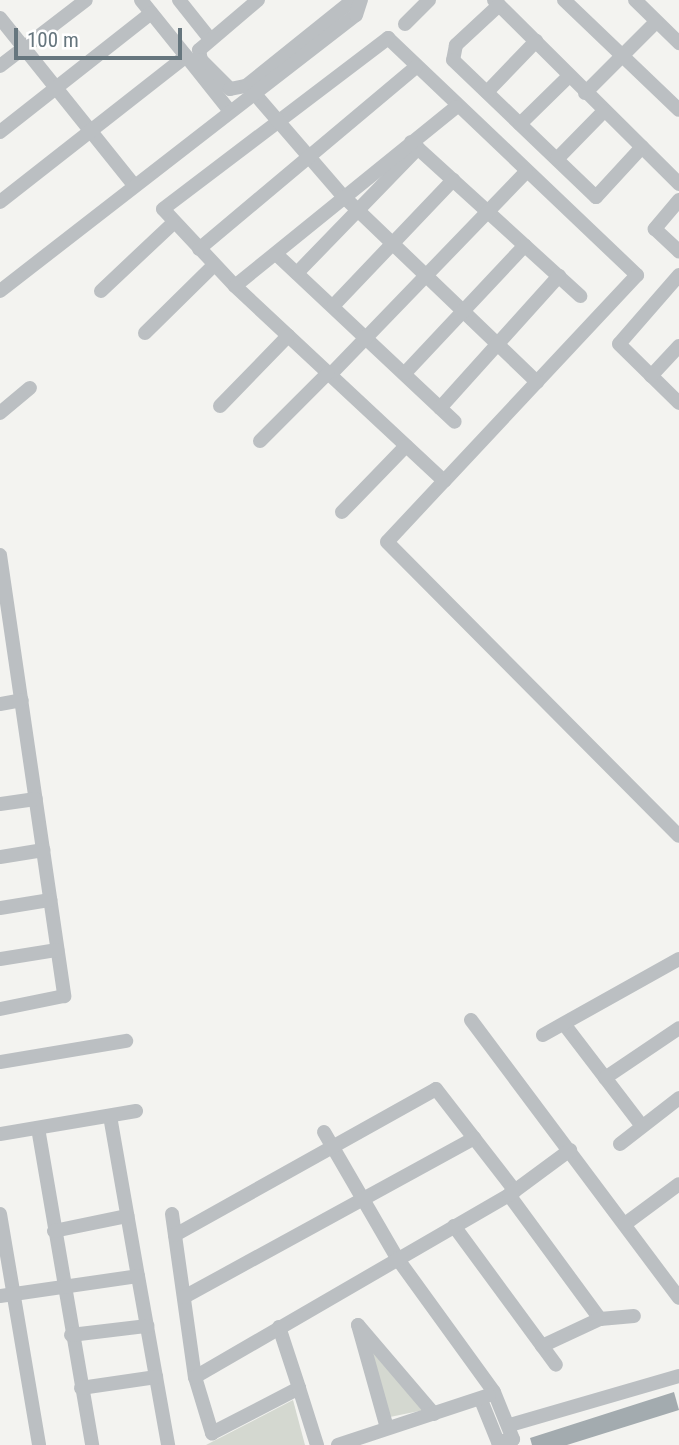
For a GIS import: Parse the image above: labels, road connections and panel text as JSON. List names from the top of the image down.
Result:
{
  "scale_bar": "100 m"
}
